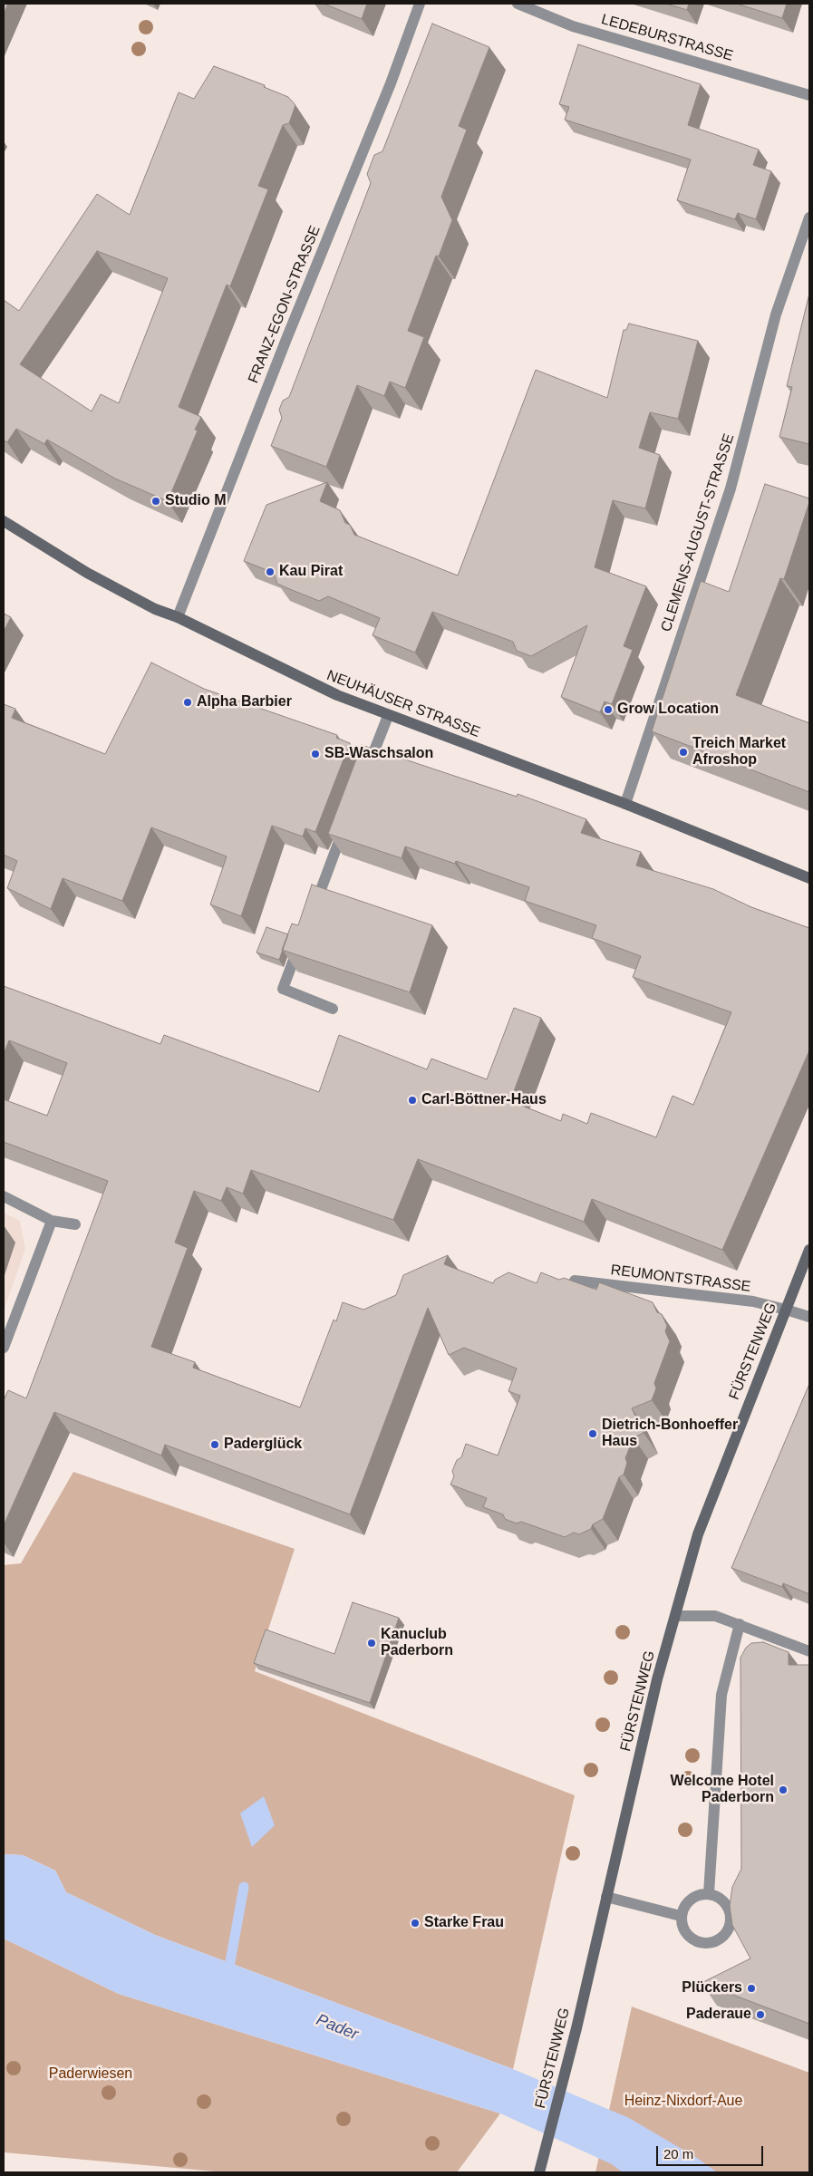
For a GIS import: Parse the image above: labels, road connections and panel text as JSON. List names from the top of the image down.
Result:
{
  "streets": {
    "main road": ["NEUHÄUSER STRASSE", "FÜRSTENWEG"],
    "street": [
      "LEDEBURSTRASSE",
      "FRANZ-EGON-STRASSE",
      "CLEMENS-AUGUST-STRASSE",
      "REUMONTSTRASSE"
    ]
  },
  "crossings": [
    ["FRANZ-EGON-STRASSE", "NEUHÄUSER STRASSE"],
    ["CLEMENS-AUGUST-STRASSE", "NEUHÄUSER STRASSE"],
    ["REUMONTSTRASSE", "FÜRSTENWEG"]
  ],
  "water": ["Pader"],
  "parks": ["Paderwiesen", "Heinz-Nixdorf-Aue"],
  "places": [
    "Studio M",
    "Kau Pirat",
    "Alpha Barbier",
    "Grow Location",
    "Treich Market Afroshop",
    "SB-Waschsalon",
    "Carl-Böttner-Haus",
    "Dietrich-Bonhoeffer Haus",
    "Paderglück",
    "Kanuclub Paderborn",
    "Welcome Hotel Paderborn",
    "Starke Frau",
    "Plückers",
    "Paderaue"
  ],
  "scale_bar": "20 m"
}
